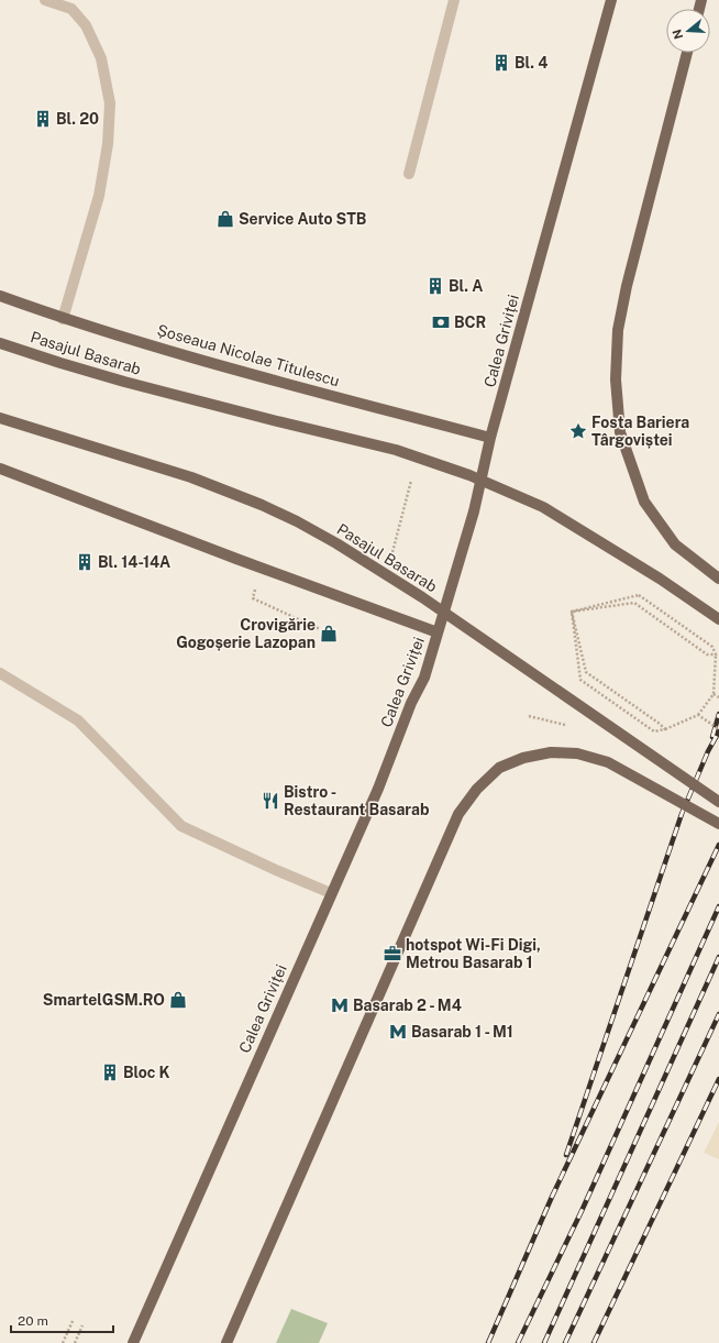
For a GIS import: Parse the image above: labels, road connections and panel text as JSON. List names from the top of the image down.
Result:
{
  "streets": {
    "main road": ["Calea Griviței", "Pasajul Basarab", "Șoseaua Nicolae Titulescu"]
  },
  "crossings": [
    ["Calea Griviței", "Șoseaua Nicolae Titulescu"]
  ],
  "places": {
    "building": [
      "Bl. 4",
      "Bl. 20",
      "Bl. A",
      "Bl. 14-14A",
      "Bloc K"
    ],
    "shop": ["Service Auto STB", "Crovigărie Gogoșerie Lazopan", "SmartelGSM.RO"],
    "bank": ["BCR"],
    "place": ["Fosta Bariera Târgoviștei"],
    "restaurant": ["Bistro - Restaurant Basarab"],
    "office": ["hotspot Wi-Fi Digi, Metrou Basarab 1"],
    "metro station": ["Basarab 2 - M4", "Basarab 1 - M1"]
  },
  "scale_bar": "20 m",
  "north": "left"
}
